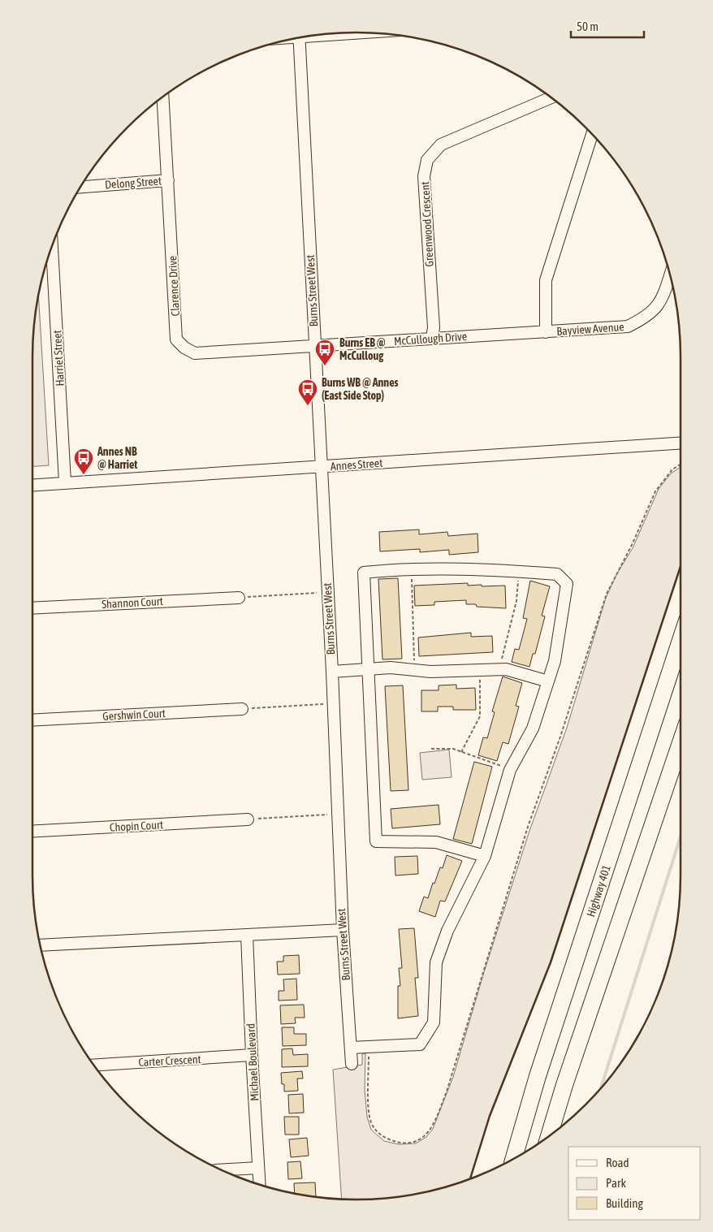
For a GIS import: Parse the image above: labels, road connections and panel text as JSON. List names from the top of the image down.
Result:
{
  "streets": {
    "highway": ["Highway 401"],
    "street": [
      "Delong Street",
      "Greenwood Crescent",
      "Clarence Drive",
      "Burns Street West",
      "Bayview Avenue",
      "McCullough Drive",
      "Harriet Street",
      "Annes Street",
      "Shannon Court",
      "Gershwin Court",
      "Chopin Court",
      "Carter Crescent",
      "Michael Boulevard"
    ]
  },
  "crossings": [
    ["Delong Street", "Clarence Drive"],
    ["Greenwood Crescent", "McCullough Drive"],
    ["Clarence Drive", "Burns Street West"],
    ["Clarence Drive", "McCullough Drive"],
    ["Burns Street West", "McCullough Drive"],
    ["Burns Street West", "Annes Street"],
    ["Bayview Avenue", "McCullough Drive"],
    ["Harriet Street", "Annes Street"],
    ["Carter Crescent", "Michael Boulevard"]
  ],
  "places": {
    "bus stop": ["Burns EB @ McCulloug", "Burns WB @ Annes (East Side Stop)", "Annes NB @ Harriet"]
  },
  "legend": ["Road", "Park", "Building"],
  "scale_bar": "50 m"
}
